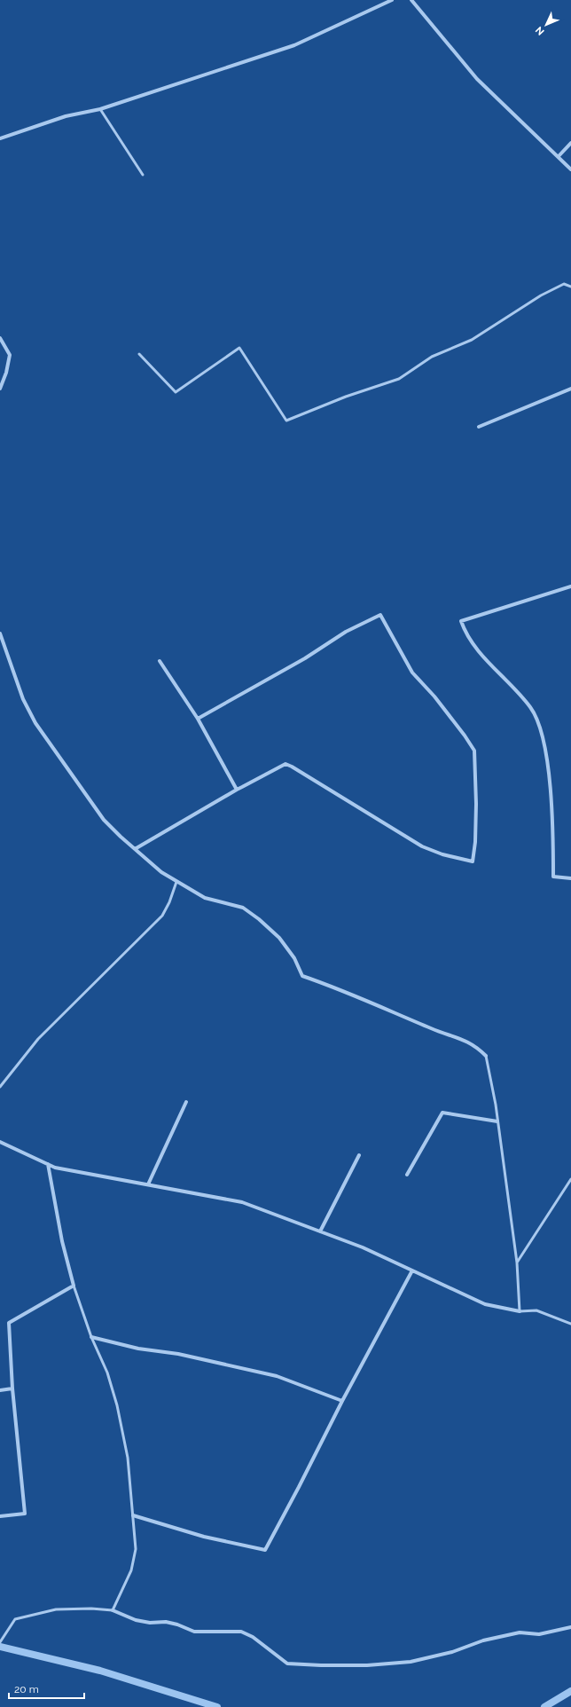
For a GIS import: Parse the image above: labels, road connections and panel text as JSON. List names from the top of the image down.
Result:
{
  "scale_bar": "20 m",
  "north": "bottom left"
}
